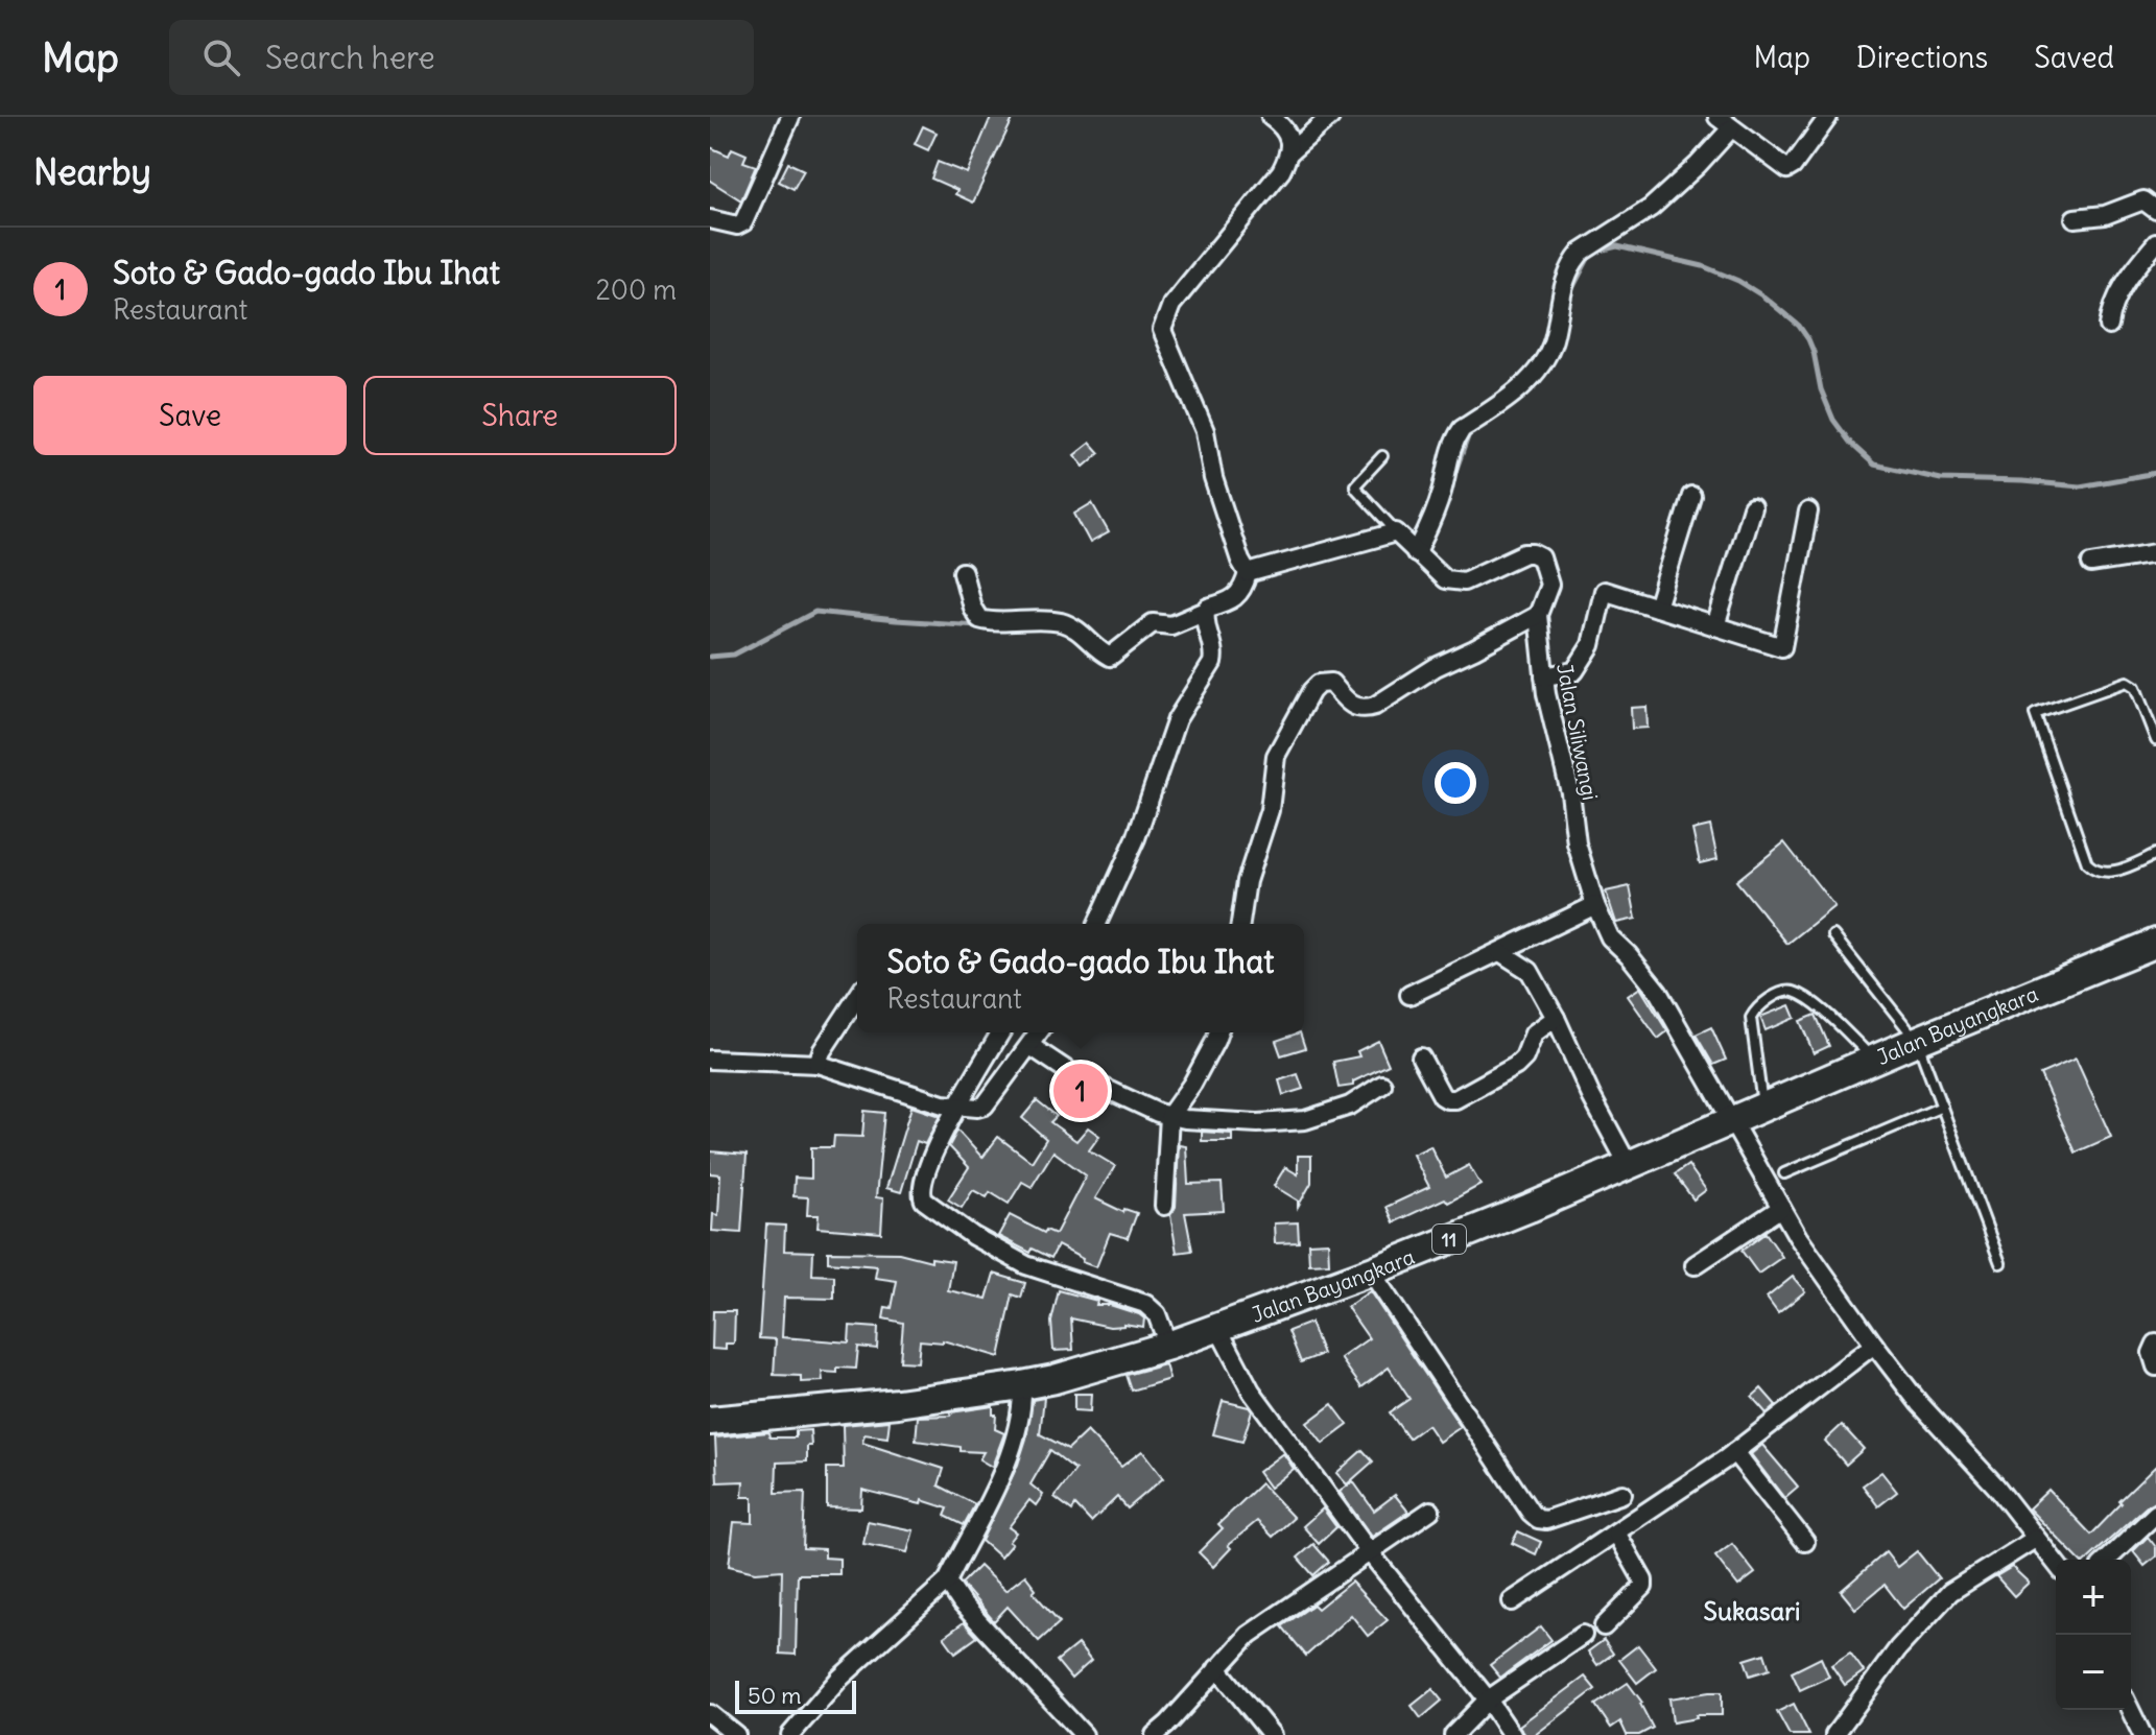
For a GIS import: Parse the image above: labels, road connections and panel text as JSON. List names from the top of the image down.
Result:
{
  "streets": {
    "highway": ["Jalan Bayangkara", "11"],
    "street": ["Jalan Siliwangi"]
  },
  "crossings": [
    ["Jalan Siliwangi", "Jalan Bayangkara"]
  ],
  "districts": ["Sukasari"],
  "scale_bar": "50 m",
  "page": {
    "header": "Map",
    "search": "Search here",
    "nav": ["Map", "Directions", "Saved"],
    "heading": "Nearby",
    "list": [
      {
        "mark": "1",
        "name": "Soto & Gado-gado Ibu Ihat",
        "note": "Restaurant",
        "value": "200 m"
      }
    ],
    "buttons": ["Save", "Share"],
    "popup": ["Soto & Gado-gado Ibu Ihat", "Restaurant"],
    "pins": "1",
    "map_buttons": ["+", "−"],
    "scale": "50 m"
  }
}
